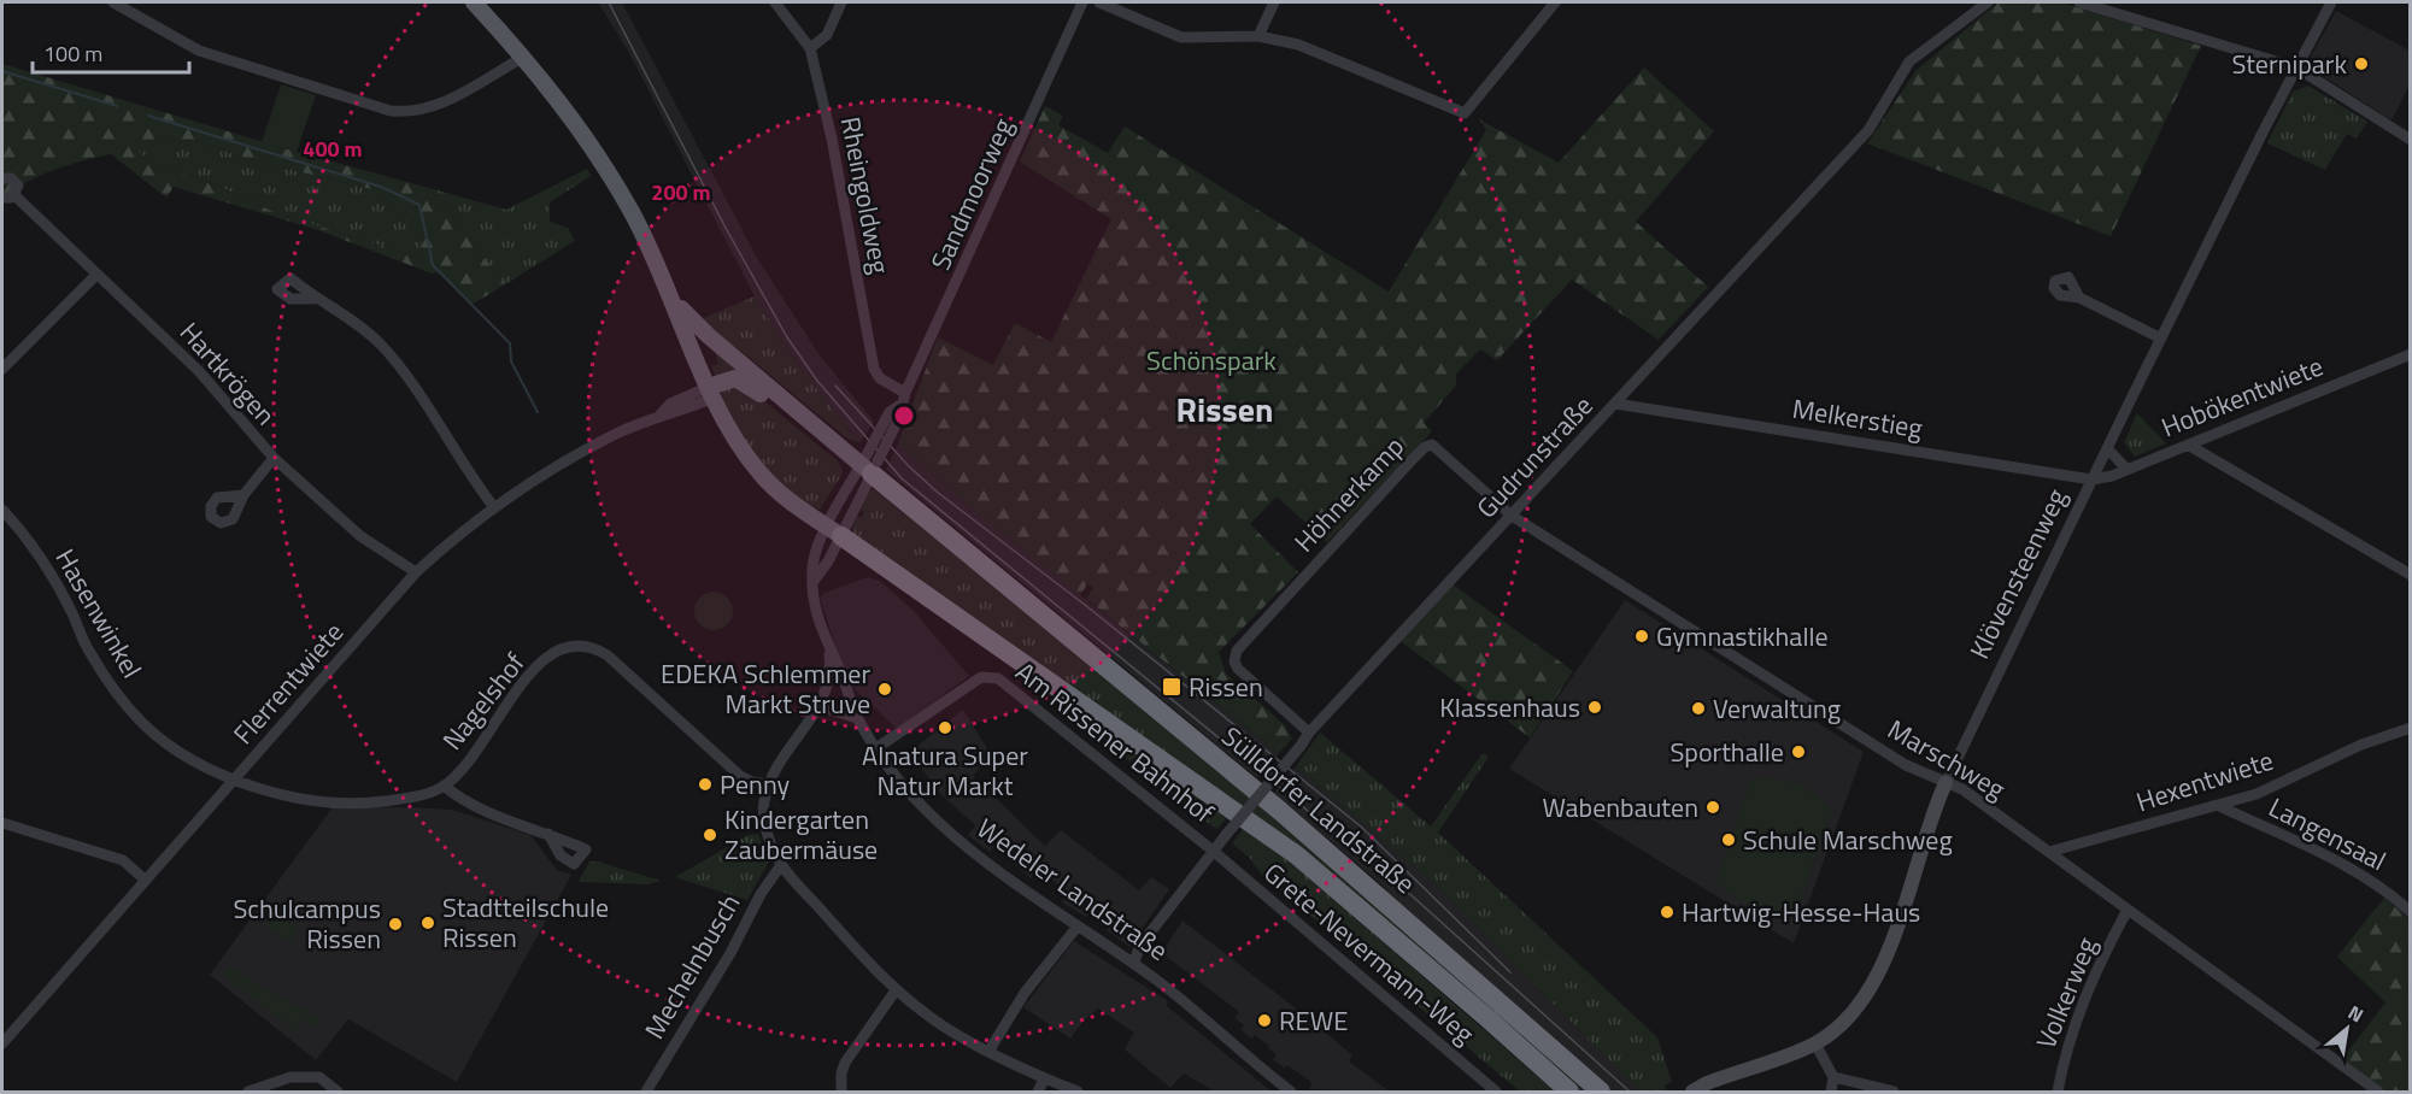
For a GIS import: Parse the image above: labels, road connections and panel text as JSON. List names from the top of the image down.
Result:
{
  "streets": {
    "highway": ["Sülldorfer Landstraße"],
    "street": [
      "Sandmoorweg",
      "Rheingoldweg",
      "Hartkrögen",
      "Hobökentwiete",
      "Melkerstieg",
      "Gudrunstraße",
      "Höhnerkamp",
      "Klövensteenweg",
      "Hasenwinkel",
      "Flerrentwiete",
      "Nagelshof",
      "Am Rissener Bahnhof",
      "Marschweg",
      "Hexentwiete",
      "Langensaal",
      "Wedeler Landstraße",
      "Grete-Nevermann-Weg",
      "Mechelnbusch",
      "Volkerweg"
    ]
  },
  "crossings": [
    ["Sandmoorweg", "Rheingoldweg"],
    ["Sandmoorweg", "Sülldorfer Landstraße"],
    ["Sandmoorweg", "Wedeler Landstraße"],
    ["Hartkrögen", "Flerrentwiete"],
    ["Hobökentwiete", "Melkerstieg"],
    ["Hobökentwiete", "Klövensteenweg"],
    ["Melkerstieg", "Gudrunstraße"],
    ["Melkerstieg", "Klövensteenweg"],
    ["Gudrunstraße", "Höhnerkamp"],
    ["Gudrunstraße", "Am Rissener Bahnhof"],
    ["Gudrunstraße", "Marschweg"],
    ["Gudrunstraße", "Wedeler Landstraße"],
    ["Gudrunstraße", "Grete-Nevermann-Weg"],
    ["Höhnerkamp", "Marschweg"],
    ["Klövensteenweg", "Marschweg"],
    ["Hasenwinkel", "Flerrentwiete"],
    ["Hasenwinkel", "Nagelshof"],
    ["Flerrentwiete", "Nagelshof"],
    ["Am Rissener Bahnhof", "Wedeler Landstraße"],
    ["Am Rissener Bahnhof", "Grete-Nevermann-Weg"],
    ["Marschweg", "Hexentwiete"],
    ["Marschweg", "Volkerweg"],
    ["Hexentwiete", "Langensaal"],
    ["Sülldorfer Landstraße", "Wedeler Landstraße"]
  ],
  "districts": ["Rissen"],
  "parks": ["Schönspark"],
  "places": {
    "other": [
      "Sternipark",
      "Gymnastikhalle",
      "EDEKA Schlemmer Markt Struve",
      "Klassenhaus",
      "Verwaltung",
      "Alnatura Super Natur Markt",
      "Sporthalle",
      "Penny",
      "Wabenbauten",
      "Kindergarten Zaubermäuse",
      "Schule Marschweg",
      "Hartwig-Hesse-Haus",
      "Stadtteilschule Rissen",
      "Schulcampus Rissen",
      "REWE"
    ],
    "transit": ["Rissen"]
  },
  "scale_bar": "100 m",
  "north": "top right",
  "rings": ["400 m", "200 m"]
}
